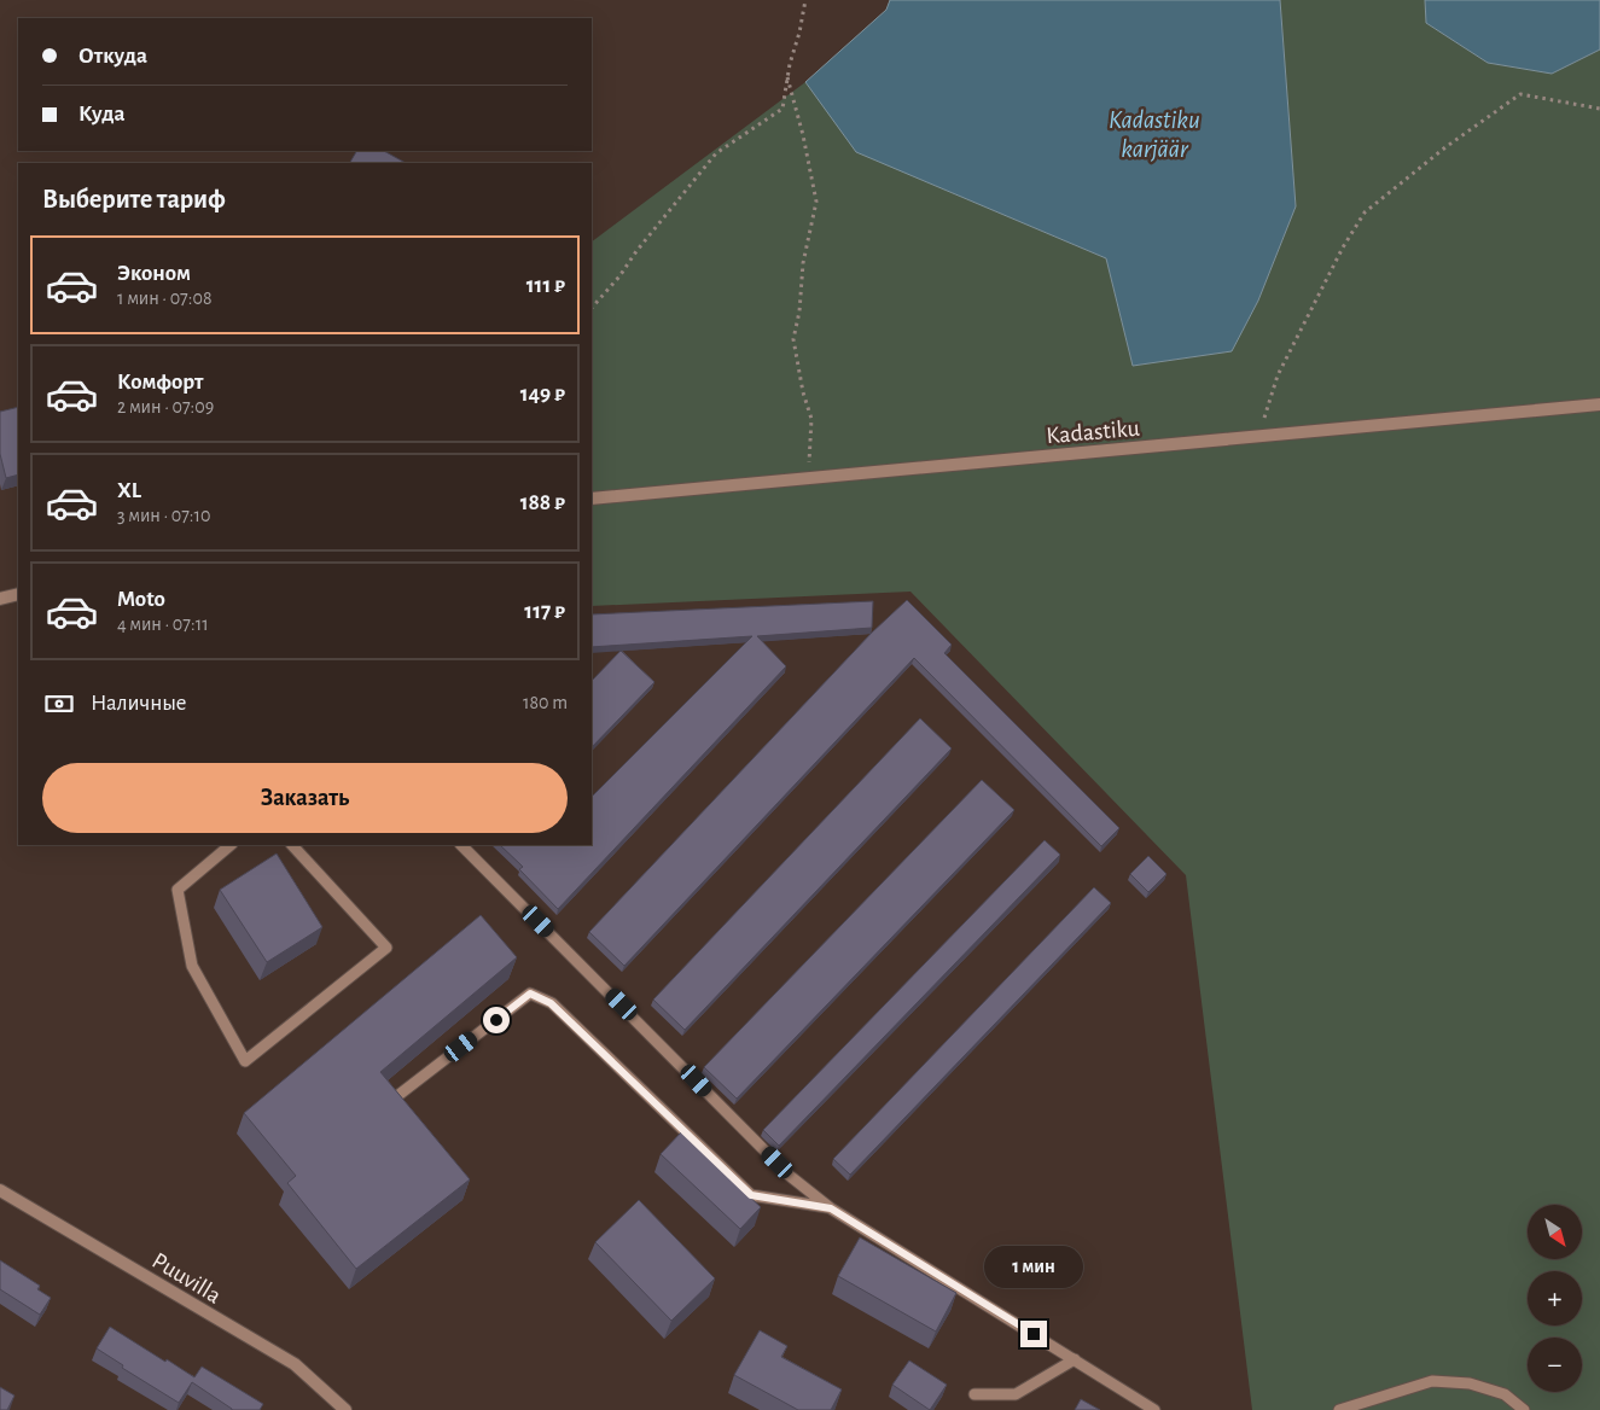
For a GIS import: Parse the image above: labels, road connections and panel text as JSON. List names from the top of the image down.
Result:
{
  "streets": {
    "street": ["Kadastiku", "Puuvilla"]
  },
  "water": ["Kadastiku karjäär"],
  "north": "bottom right",
  "page": {
    "banner": ["Откуда", "Куда"],
    "heading": "Выберите тариф",
    "list": [
      {
        "name": "Эконом",
        "note": "1 мин · 07:08",
        "value": "111 ₽"
      },
      {
        "name": "Комфорт",
        "note": "2 мин · 07:09",
        "value": "149 ₽"
      },
      {
        "name": "XL",
        "note": "3 мин · 07:10",
        "value": "188 ₽"
      },
      {
        "name": "Moto",
        "note": "4 мин · 07:11",
        "value": "117 ₽"
      }
    ],
    "pay": ["Наличные", "180 m"],
    "buttons": "Заказать",
    "map_buttons": ["+", "−"],
    "bubble": "1 мин"
  }
}
